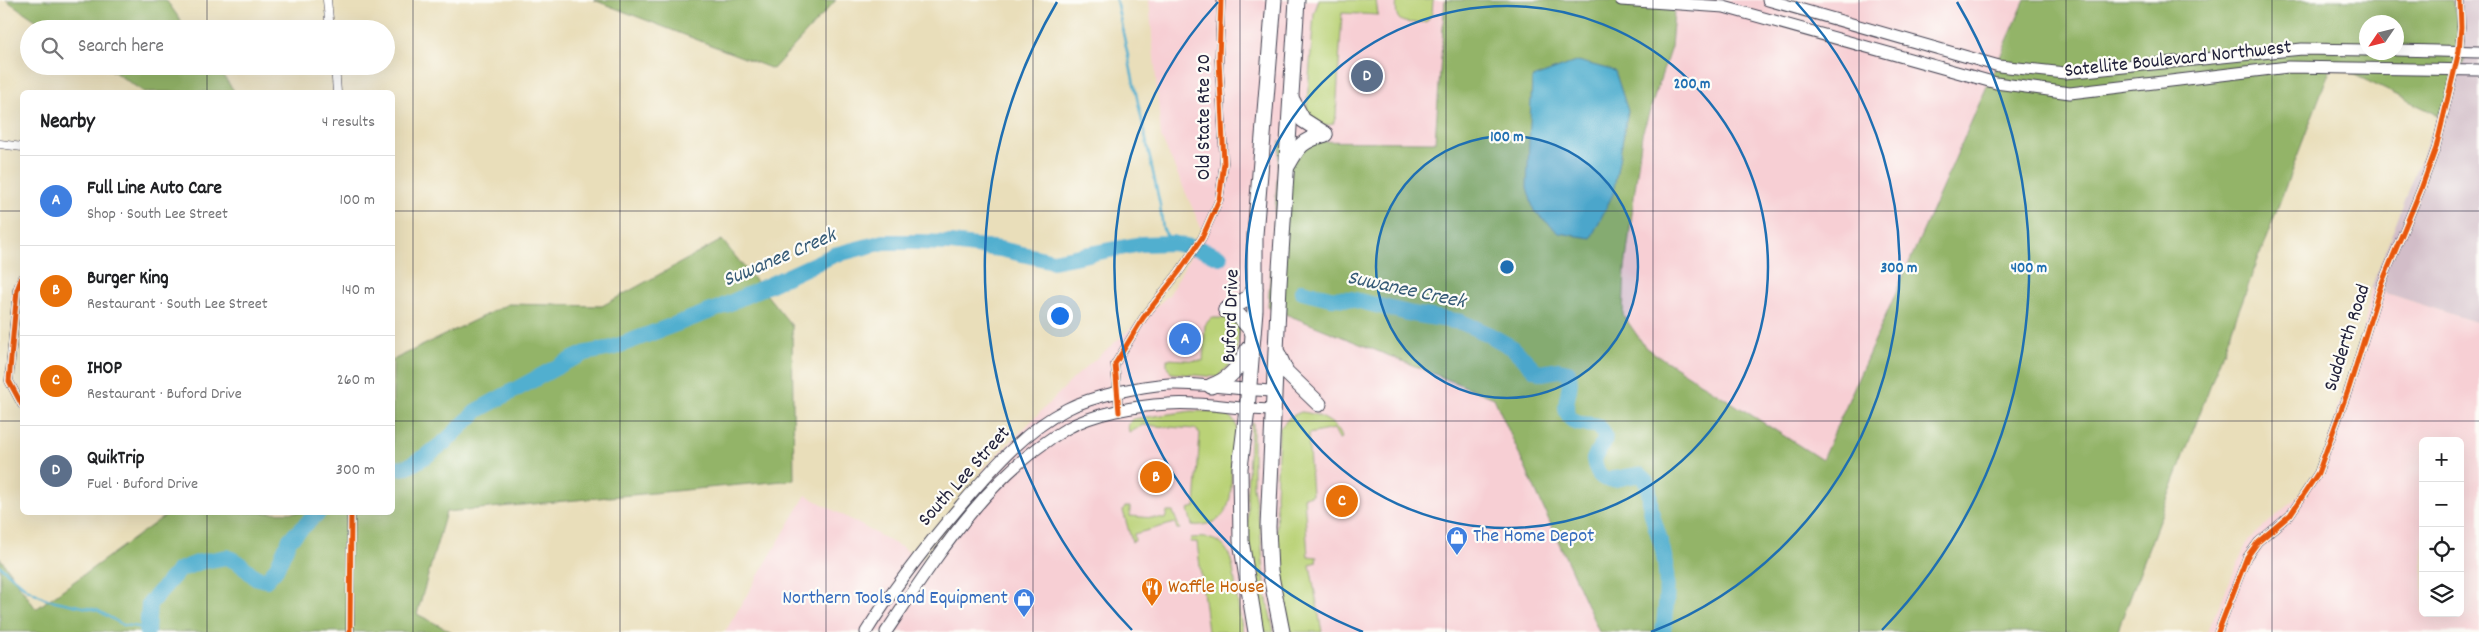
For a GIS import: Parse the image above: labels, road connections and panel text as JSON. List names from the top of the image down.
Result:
{
  "streets": {
    "highway": ["Buford Drive"],
    "main road": ["Satellite Boulevard Northwest", "South Lee Street"],
    "street": ["Old State Rte 20", "Sudderth Road"]
  },
  "crossings": [
    ["Satellite Boulevard Northwest", "Sudderth Road"],
    ["Old State Rte 20", "South Lee Street"],
    ["Buford Drive", "South Lee Street"]
  ],
  "water": ["Suwanee Creek"],
  "places": {
    "shop": ["The Home Depot", "Northern Tools and Equipment"],
    "restaurant": ["Waffle House"]
  },
  "north": "bottom left",
  "page": {
    "search": "Search here",
    "pins": [
      "D",
      "A",
      "B",
      "C"
    ],
    "heading": ["Nearby", "4 results"],
    "list": [
      {
        "mark": "A",
        "name": "Full Line Auto Care",
        "note": "Shop · South Lee Street",
        "value": "100 m"
      },
      {
        "mark": "B",
        "name": "Burger King",
        "note": "Restaurant · South Lee Street",
        "value": "140 m"
      },
      {
        "mark": "C",
        "name": "IHOP",
        "note": "Restaurant · Buford Drive",
        "value": "260 m"
      },
      {
        "mark": "D",
        "name": "QuikTrip",
        "note": "Fuel · Buford Drive",
        "value": "300 m"
      }
    ],
    "map_buttons": ["+", "−"]
  },
  "rings": [
    "200 m",
    "100 m",
    "300 m",
    "400 m"
  ]
}
